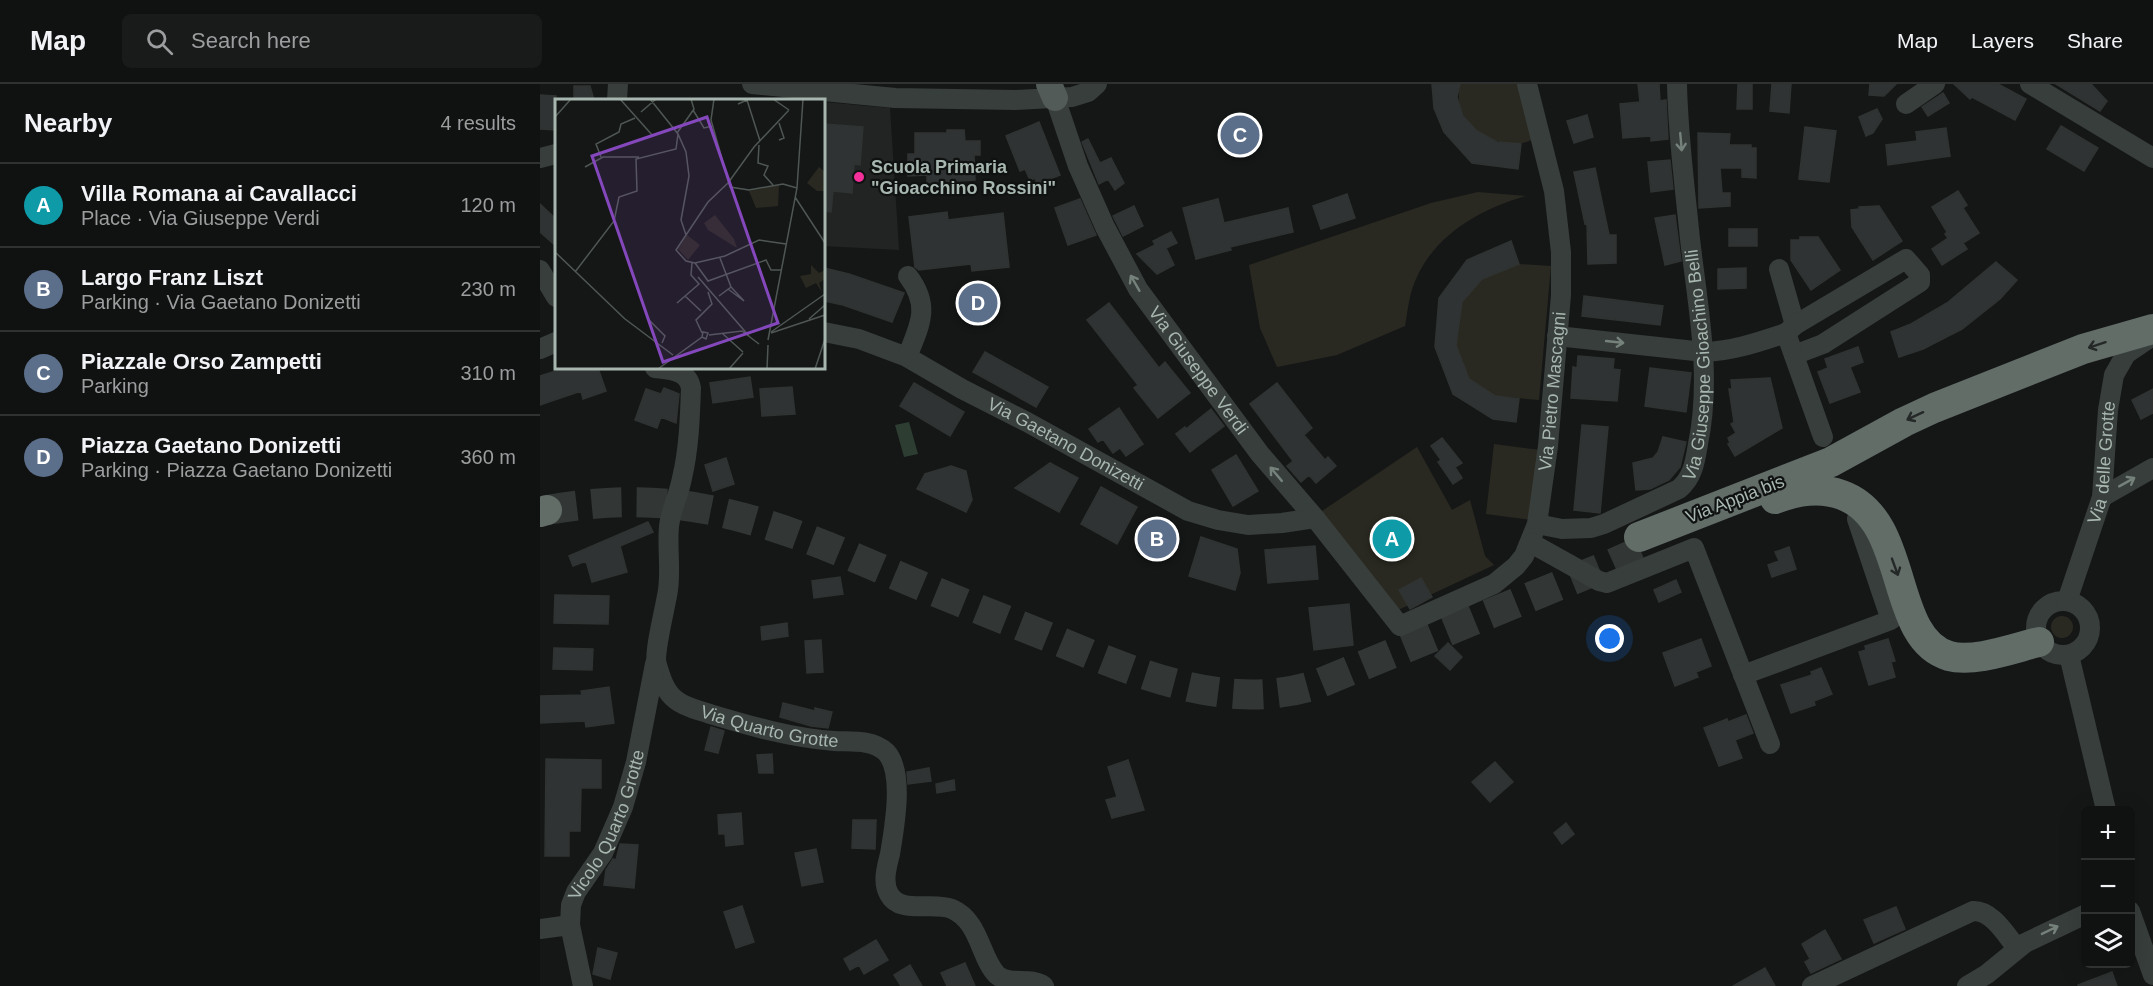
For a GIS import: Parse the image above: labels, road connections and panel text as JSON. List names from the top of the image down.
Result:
{
  "streets": {
    "highway": ["Via Appia bis"],
    "street": [
      "Via Giuseppe Gioachino Belli",
      "Via Giuseppe Verdi",
      "Via Pietro Mascagni",
      "Via Gaetano Donizetti",
      "Via delle Grotte",
      "Via Quarto Grotte",
      "Vicolo Quarto Grotte"
    ]
  },
  "crossings": [
    ["Via Giuseppe Gioachino Belli", "Via Pietro Mascagni"],
    ["Via Giuseppe Verdi", "Via Pietro Mascagni"],
    ["Via Giuseppe Verdi", "Via Gaetano Donizetti"],
    ["Via delle Grotte", "Via Appia bis"],
    ["Via Quarto Grotte", "Vicolo Quarto Grotte"]
  ],
  "one_way": ["Via Giuseppe Gioachino Belli", "Via Giuseppe Verdi"],
  "places": ["Scuola Primaria \"Gioacchino Rossini\""],
  "page": {
    "header": "Map",
    "search": "Search here",
    "nav": ["Map", "Layers", "Share"],
    "heading": ["Nearby", "4 results"],
    "pins": [
      "C",
      "D",
      "A",
      "B"
    ],
    "list": [
      {
        "mark": "A",
        "name": "Villa Romana ai Cavallacci",
        "note": "Place · Via Giuseppe Verdi",
        "value": "120 m"
      },
      {
        "mark": "B",
        "name": "Largo Franz Liszt",
        "note": "Parking · Via Gaetano Donizetti",
        "value": "230 m"
      },
      {
        "mark": "C",
        "name": "Piazzale Orso Zampetti",
        "note": "Parking",
        "value": "310 m"
      },
      {
        "mark": "D",
        "name": "Piazza Gaetano Donizetti",
        "note": "Parking · Piazza Gaetano Donizetti",
        "value": "360 m"
      }
    ],
    "map_buttons": ["+", "−"]
  }
}
